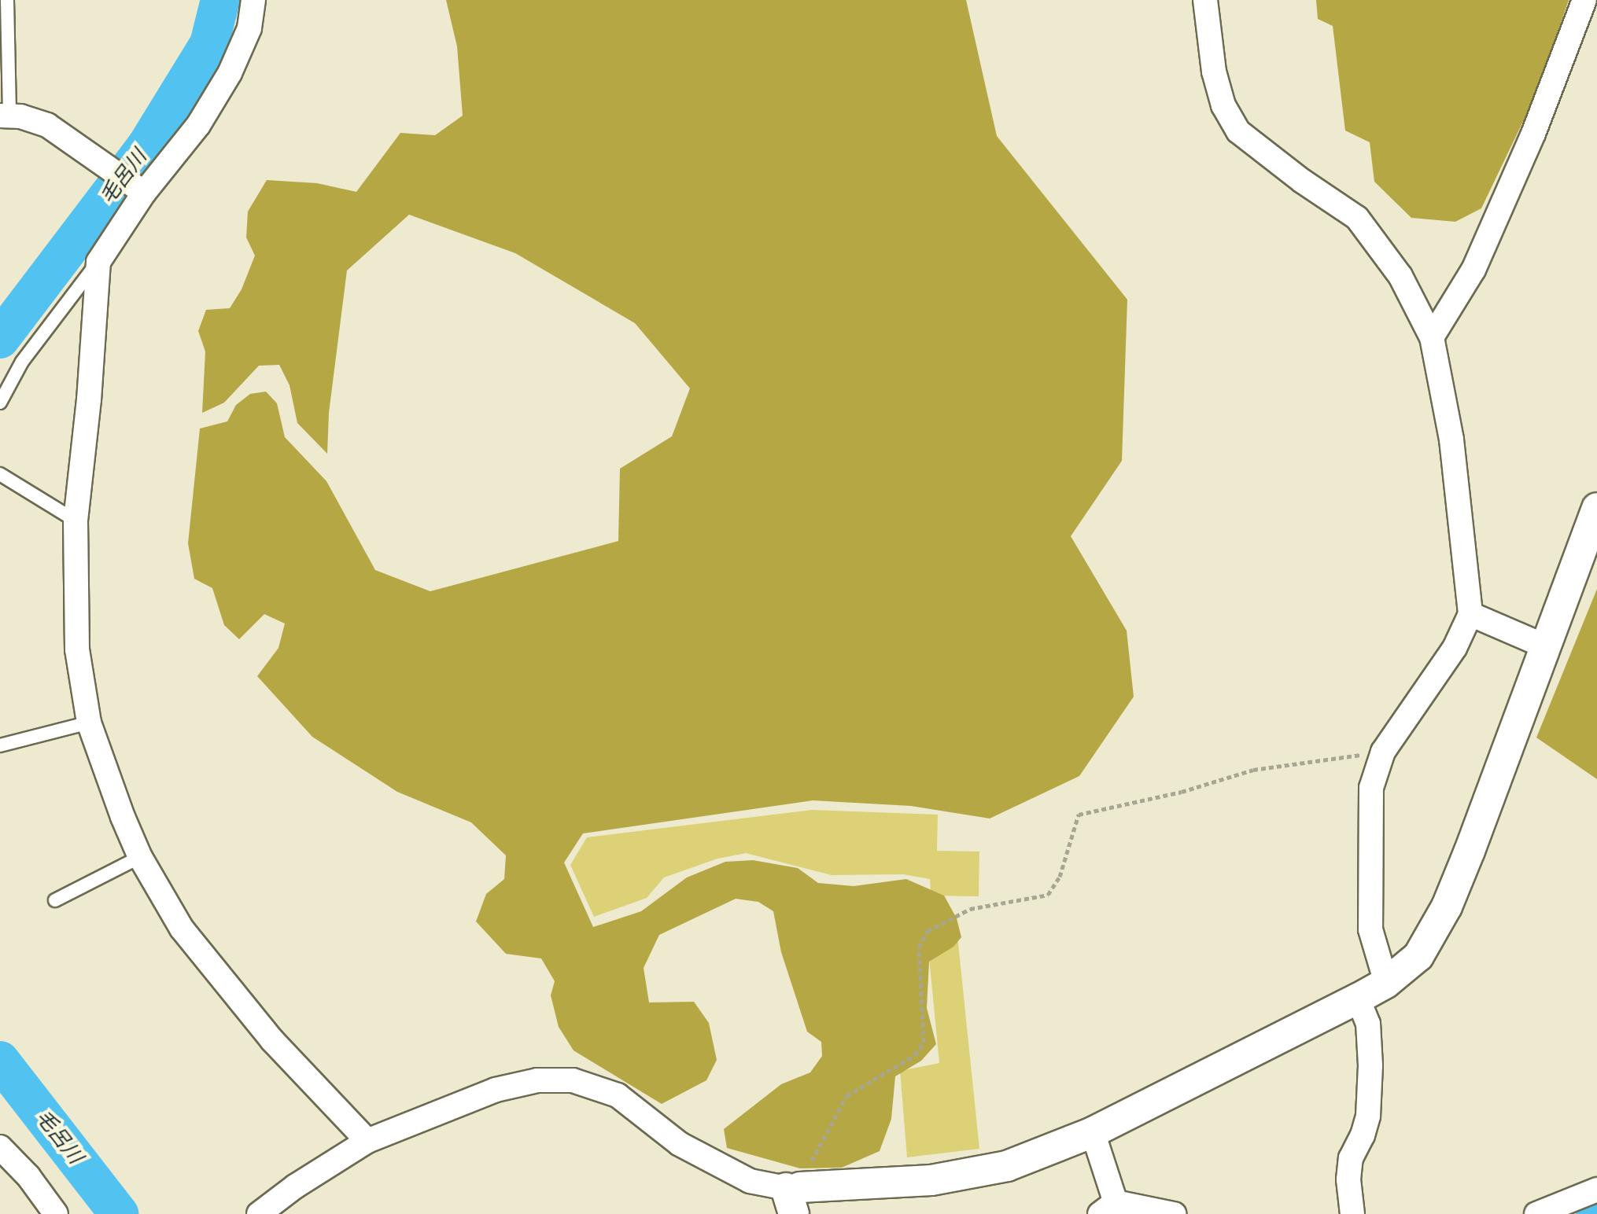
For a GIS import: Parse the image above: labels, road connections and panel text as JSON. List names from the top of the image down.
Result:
{
  "water": ["毛呂川"]
}
